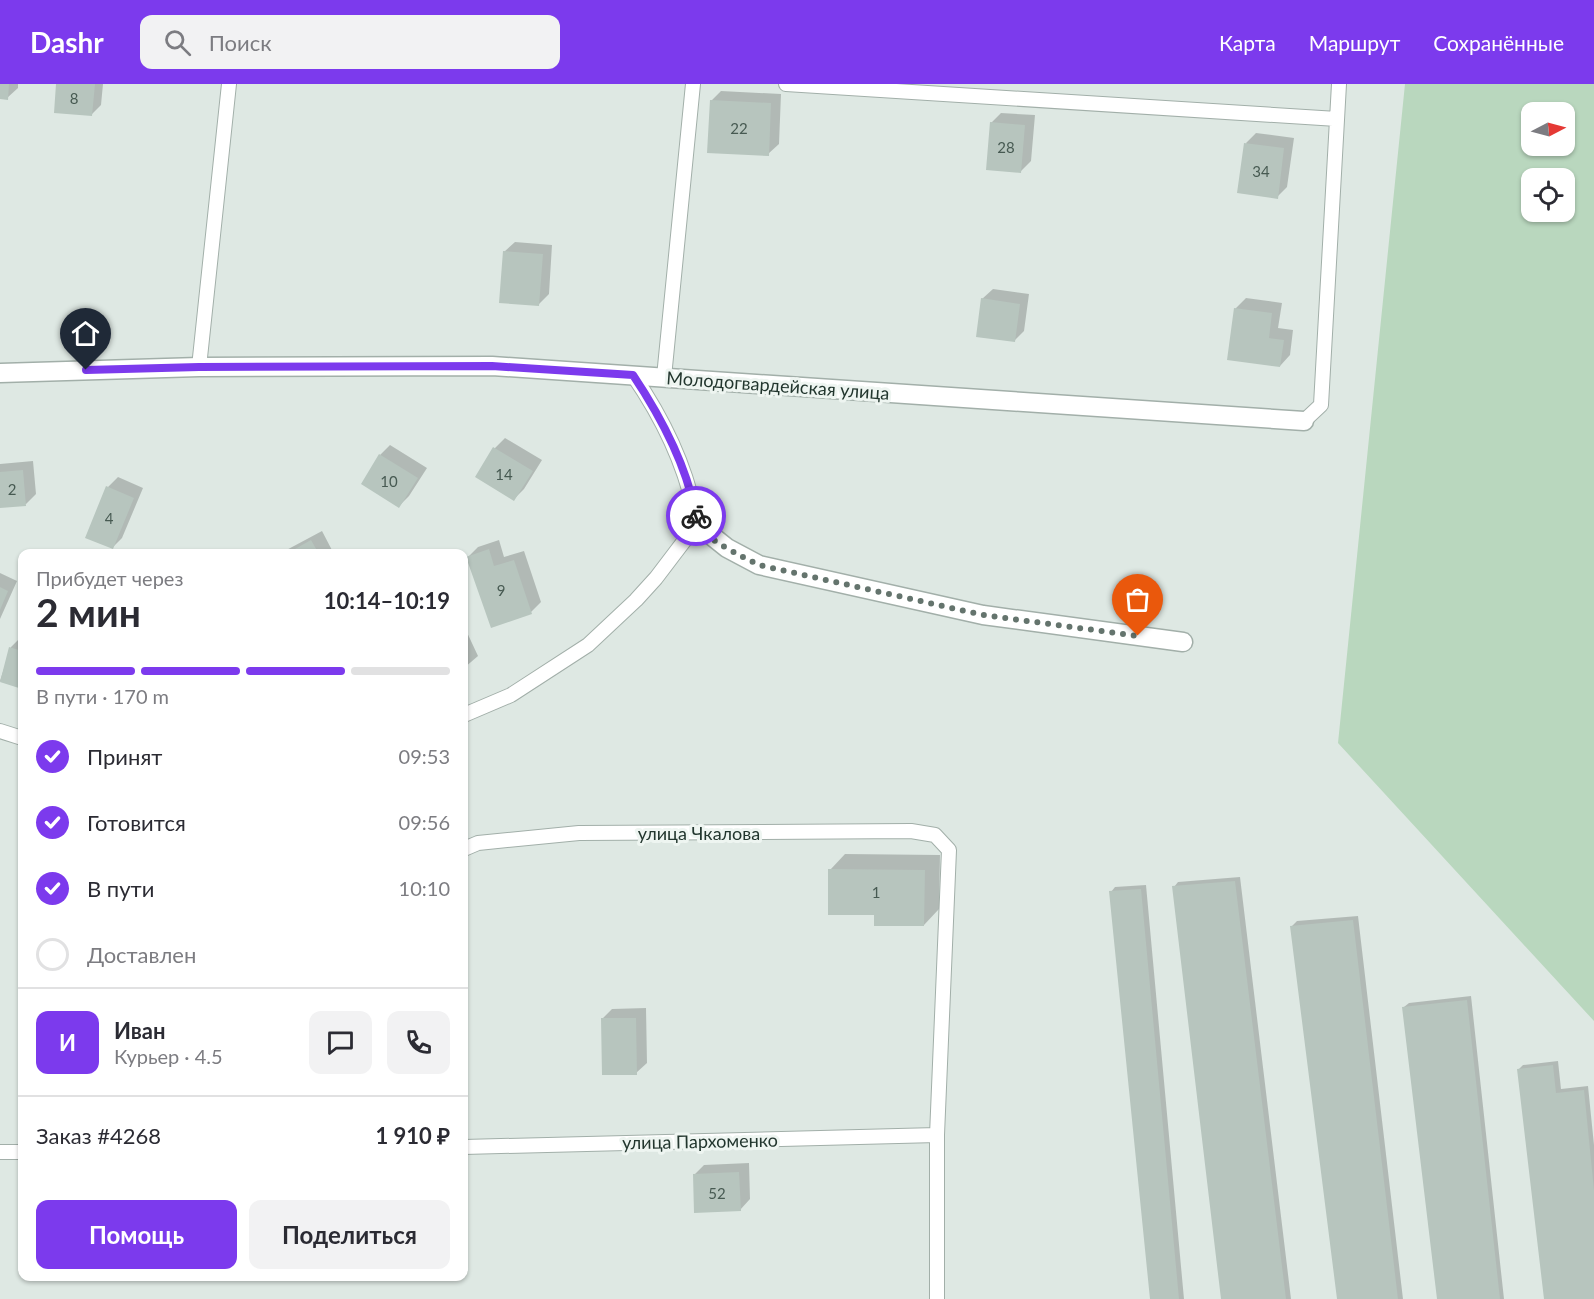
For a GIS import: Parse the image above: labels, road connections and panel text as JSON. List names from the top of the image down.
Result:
{
  "streets": {
    "street": ["Молодогвардейская улица"],
    "lane": ["улица Чкалова", "улица Пархоменко"]
  },
  "crossings": [
    ["улица Чкалова", "улица Пархоменко"]
  ],
  "house_numbers": [
    "8",
    "22",
    "28",
    "34",
    "14",
    "10",
    "2",
    "4",
    "9",
    "1",
    "52"
  ],
  "north": "right",
  "page": {
    "header": "Dashr",
    "search": "Поиск",
    "nav": ["Карта", "Маршрут", "Сохранённые"],
    "heading": ["2 мин", "Прибудет через", "10:14–10:19"],
    "panel": [
      "Иван",
      "Курьер · 4.5",
      "Заказ #4268",
      "1 910 ₽"
    ],
    "bar": "В пути · 170 m",
    "list": [
      ["Принят", "09:53"],
      ["Готовится", "09:56"],
      ["В пути", "10:10"],
      "Доставлен"
    ],
    "round": "И",
    "buttons": ["Помощь", "Поделиться"]
  }
}
